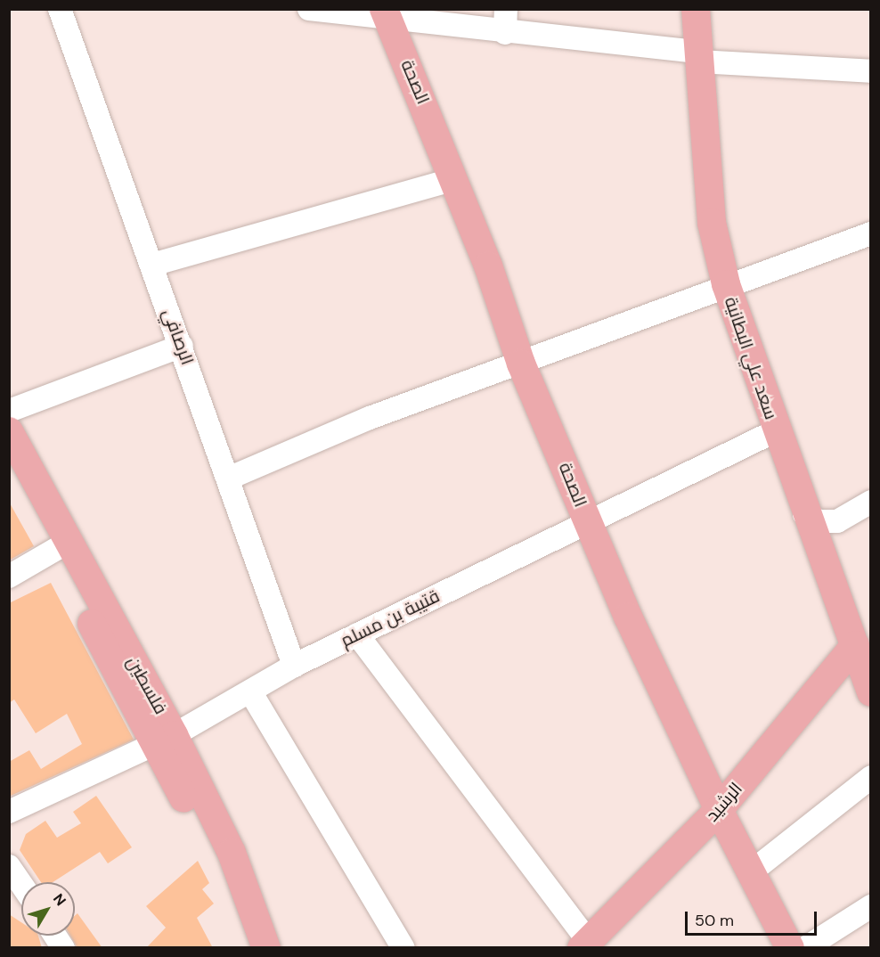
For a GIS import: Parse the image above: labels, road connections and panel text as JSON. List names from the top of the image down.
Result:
{
  "streets": {
    "main road": [
      "الصحة",
      "سعد علي البطانية",
      "فلسطين",
      "الرشيد"
    ],
    "street": ["الرصافي", "قتيبة بن مسلم"]
  },
  "crossings": [
    ["الصحة", "قتيبة بن مسلم"],
    ["الصحة", "الرشيد"],
    ["الرصافي", "قتيبة بن مسلم"],
    ["سعد علي البطانية", "قتيبة بن مسلم"],
    ["سعد علي البطانية", "الرشيد"],
    ["قتيبة بن مسلم", "فلسطين"]
  ],
  "scale_bar": "50 m",
  "north": "top right"
}
